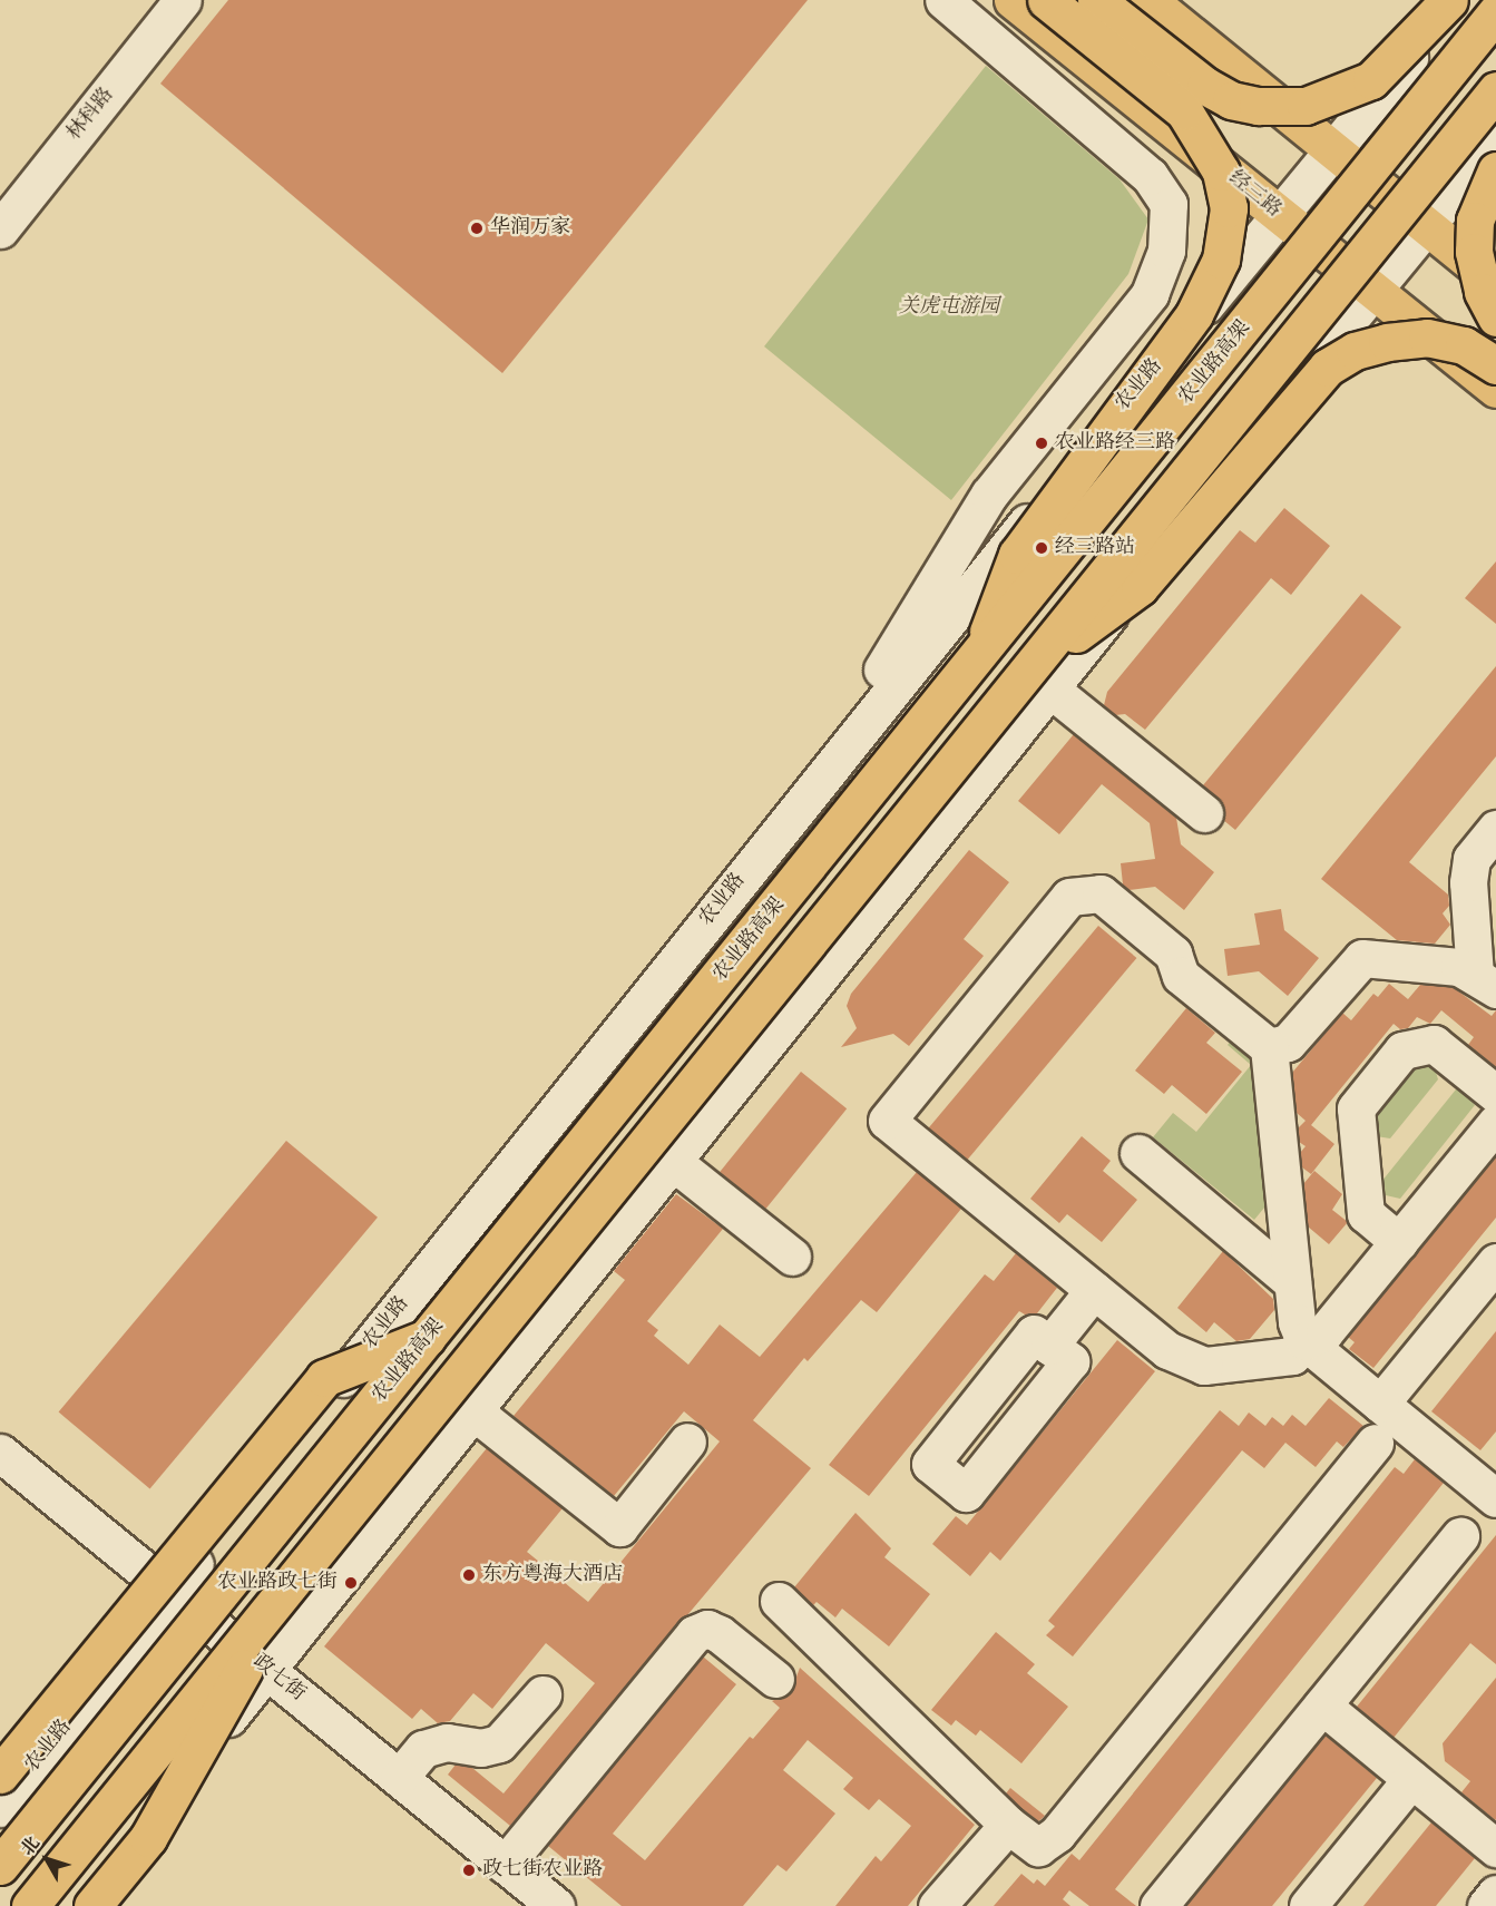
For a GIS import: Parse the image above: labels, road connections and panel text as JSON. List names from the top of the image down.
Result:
{
  "streets": {
    "main road": ["经三路", "农业路高架"],
    "street": ["林科路", "农业路", "政七街"]
  },
  "crossings": [
    ["经三路", "农业路"],
    ["农业路", "政七街"]
  ],
  "parks": ["关虎屯游园"],
  "places": [
    "华润万家",
    "农业路经三路",
    "经三路站",
    "东方粤海大酒店",
    "农业路政七街",
    "政七街农业路"
  ],
  "north": "top left"
}
